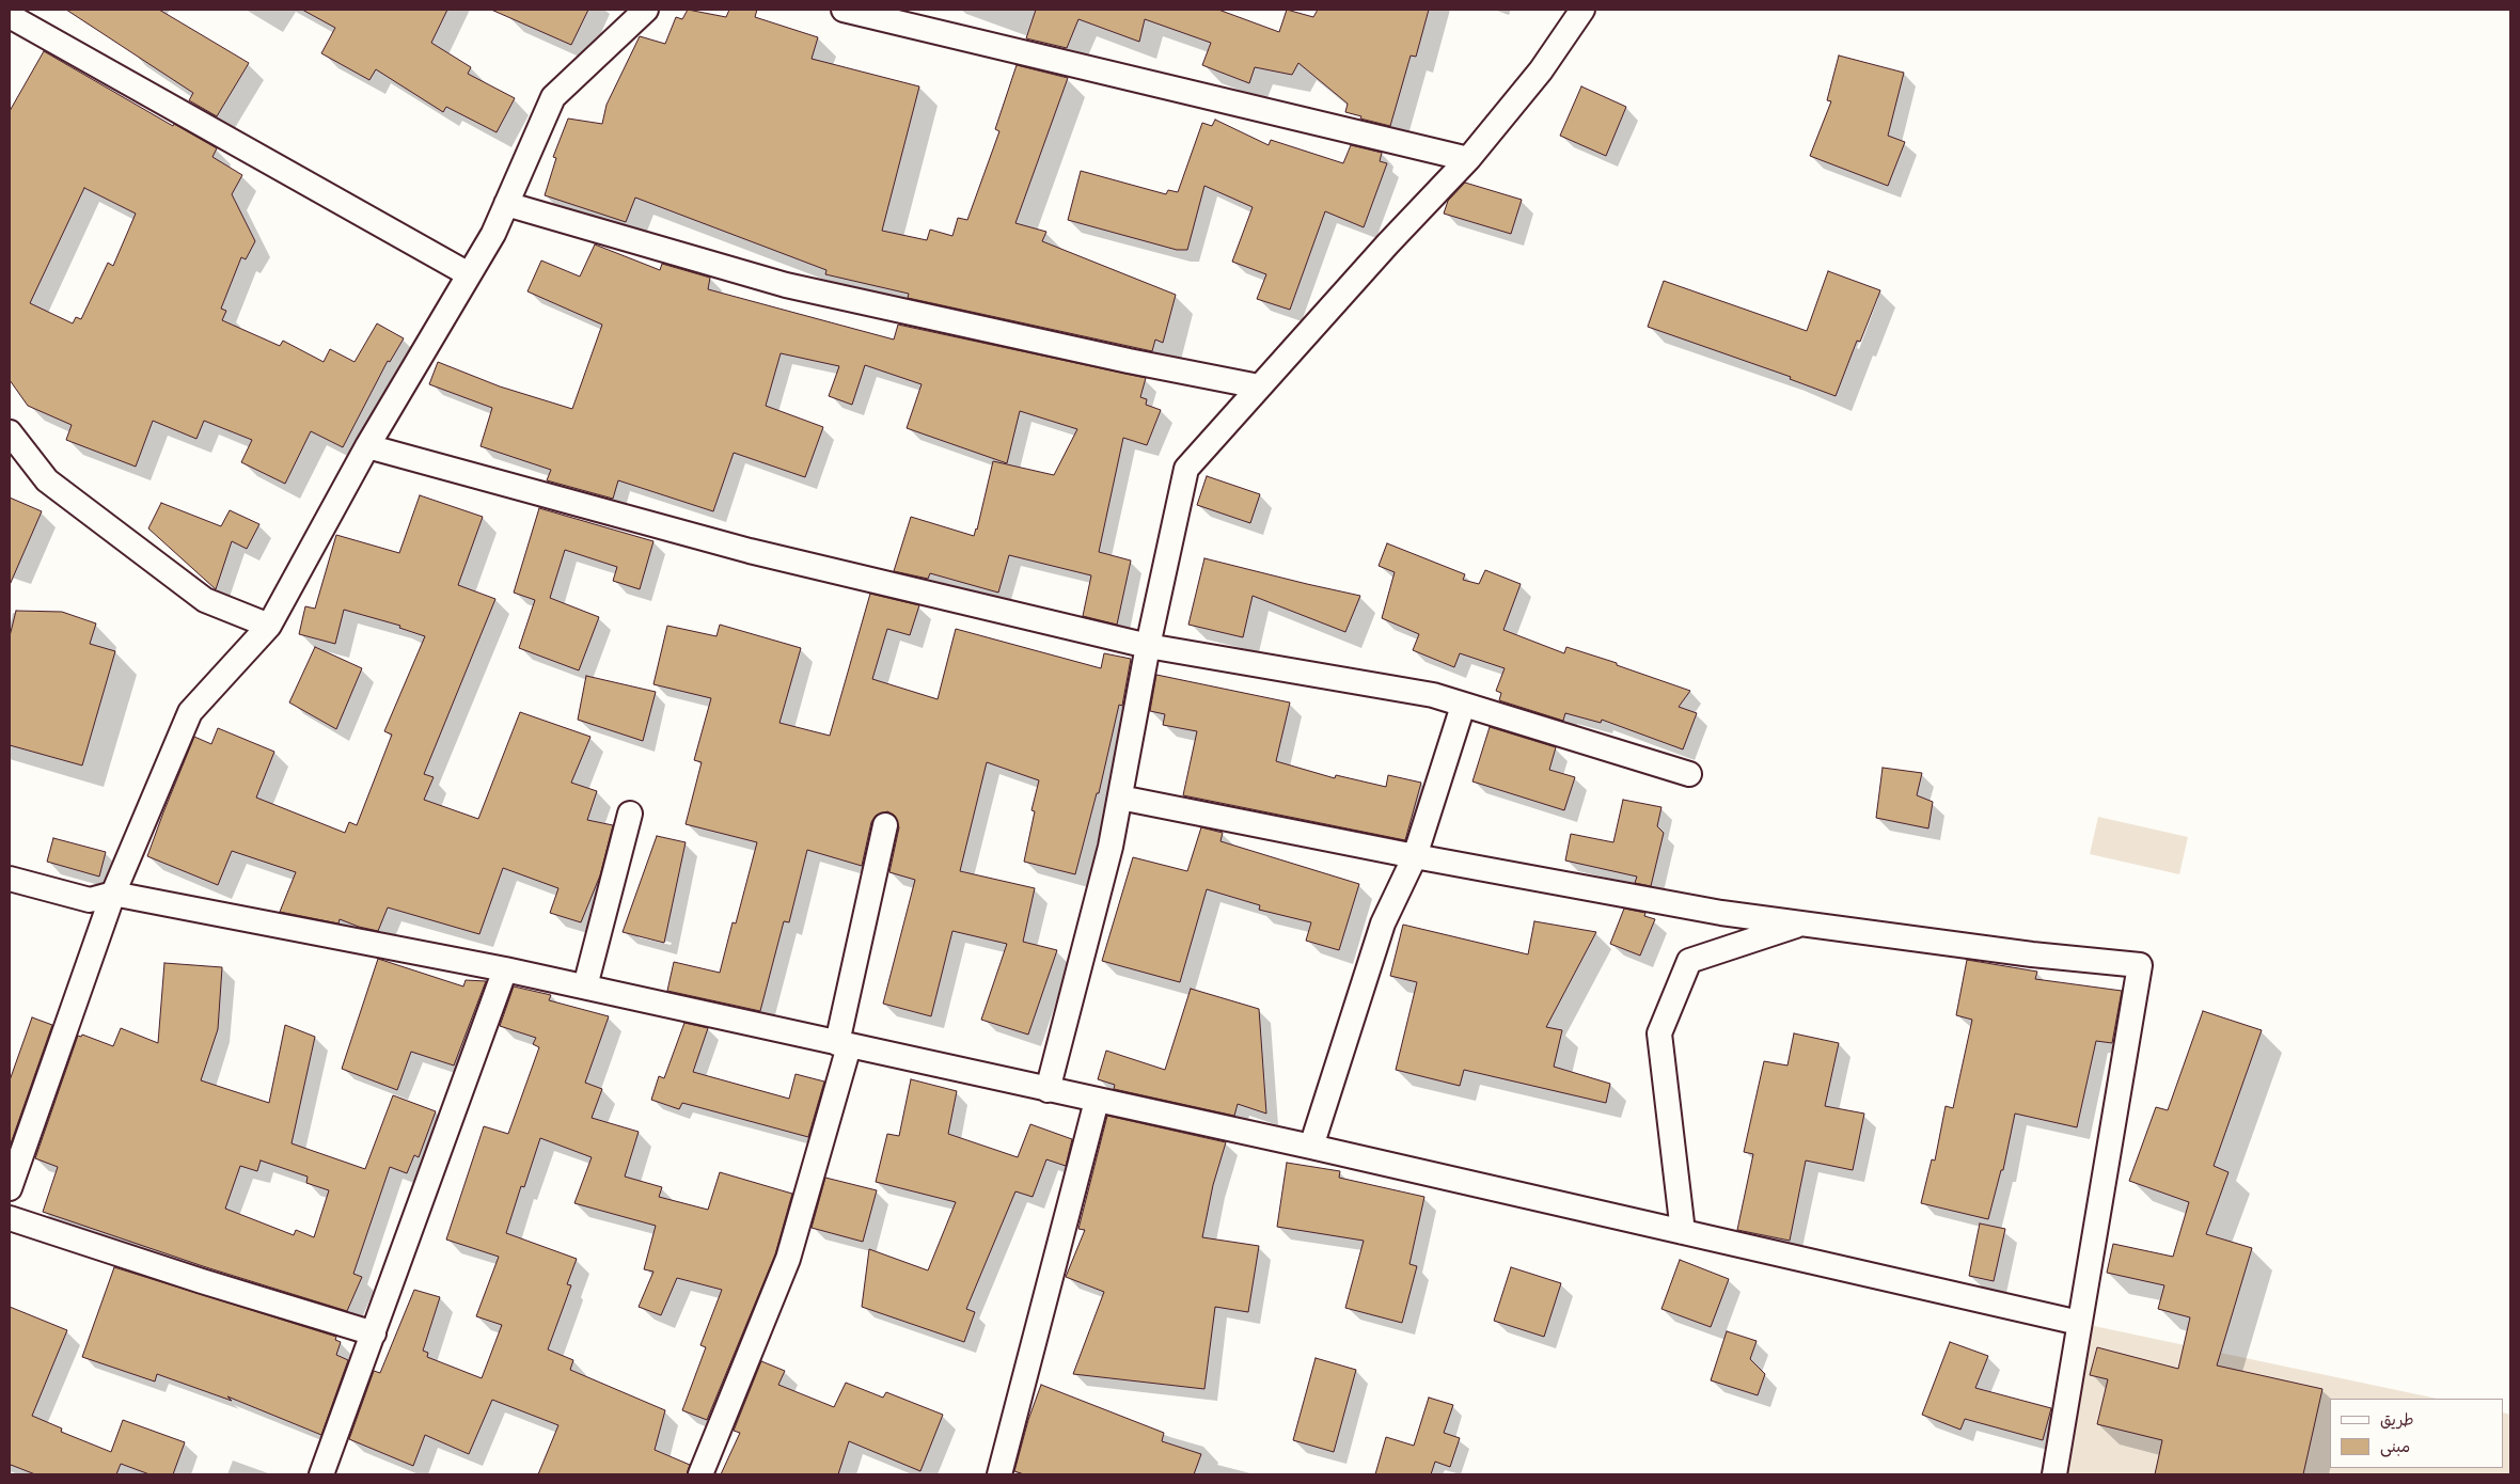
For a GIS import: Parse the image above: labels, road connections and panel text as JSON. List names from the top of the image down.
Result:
{
  "legend": ["طريق", "مبنى"]
}
